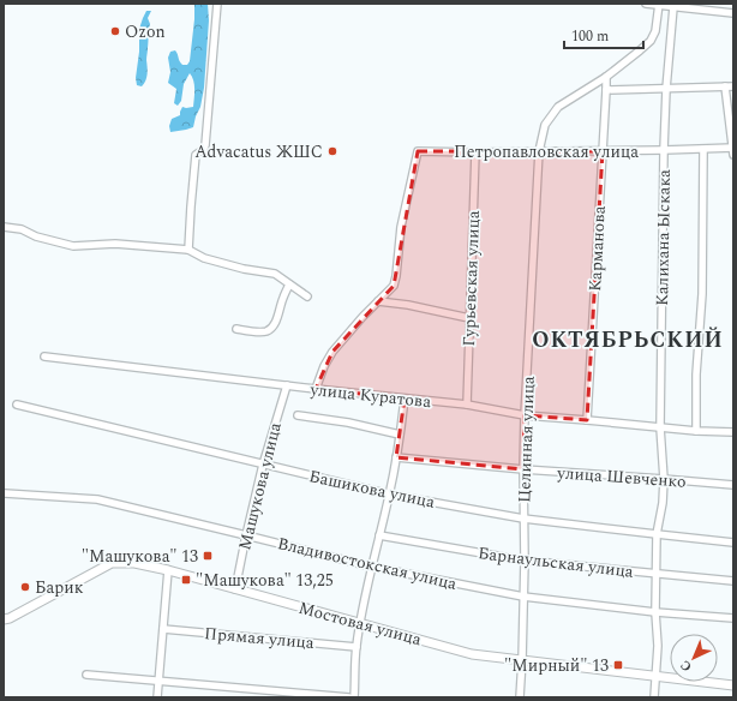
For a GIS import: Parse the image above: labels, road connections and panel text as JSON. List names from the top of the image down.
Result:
{
  "streets": {
    "street": [
      "Петропавловская улица",
      "Калихана Ыскака",
      "Карманова",
      "Гурьевская улица",
      "улица Куратова",
      "Целинная улица",
      "улица Шевченко",
      "Машукова улица",
      "Башикова улица",
      "Барнаульская улица",
      "Владивостокская улица",
      "Мостовая улица",
      "Прямая улица"
    ]
  },
  "crossings": [
    ["Петропавловская улица", "Калихана Ыскака"],
    ["Петропавловская улица", "Карманова"],
    ["Петропавловская улица", "Гурьевская улица"],
    ["Петропавловская улица", "Целинная улица"],
    ["Калихана Ыскака", "улица Куратова"],
    ["Калихана Ыскака", "улица Шевченко"],
    ["Калихана Ыскака", "Башикова улица"],
    ["Калихана Ыскака", "Барнаульская улица"],
    ["Калихана Ыскака", "Владивостокская улица"],
    ["Калихана Ыскака", "Мостовая улица"],
    ["Карманова", "улица Куратова"],
    ["Карманова", "Целинная улица"],
    ["Гурьевская улица", "улица Куратова"],
    ["улица Куратова", "Целинная улица"],
    ["улица Куратова", "Машукова улица"],
    ["Целинная улица", "улица Шевченко"],
    ["Целинная улица", "Башикова улица"],
    ["Целинная улица", "Барнаульская улица"],
    ["Целинная улица", "Владивостокская улица"],
    ["Целинная улица", "Мостовая улица"],
    ["Машукова улица", "Башикова улица"],
    ["Машукова улица", "Владивостокская улица"],
    ["Машукова улица", "Мостовая улица"]
  ],
  "districts": ["ОКТЯБРЬСКИЙ"],
  "places": {
    "other": ["Ozon", "Advacatus ЖШС", "Барик"],
    "transit": ["\"Машукова\" 13", "\"Машукова\" 13,25", "\"Мирный\" 13"]
  },
  "scale_bar": "100 m",
  "north": "bottom left"
}
